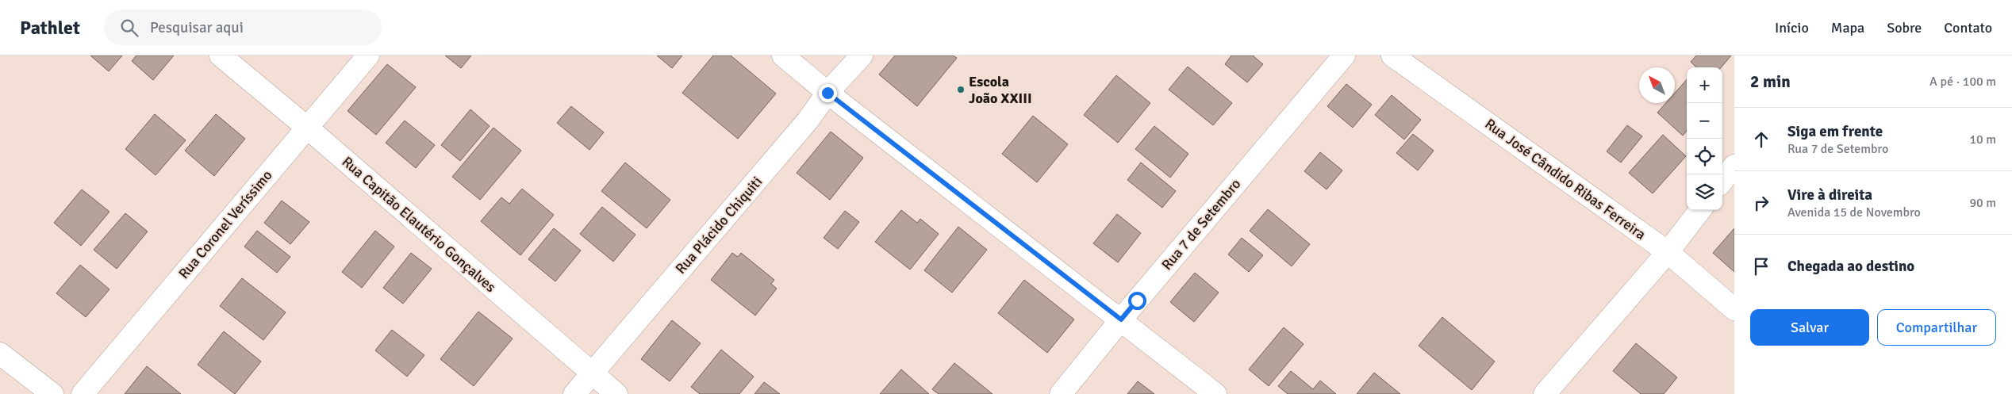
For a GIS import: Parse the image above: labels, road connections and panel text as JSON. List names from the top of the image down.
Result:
{
  "streets": {
    "street": [
      "Rua José Cândido Ribas Ferreira",
      "Rua Coronel Veríssimo",
      "Rua Capitão Elautério Gonçalves",
      "Rua 7 de Setembro",
      "Rua Plácido Chiquiti"
    ]
  },
  "crossings": [
    ["Rua Coronel Veríssimo", "Rua Capitão Elautério Gonçalves"],
    ["Rua Capitão Elautério Gonçalves", "Rua Plácido Chiquiti"]
  ],
  "places": ["Escola João XXIII"],
  "north": "top left",
  "page": {
    "header": "Pathlet",
    "search": "Pesquisar aqui",
    "nav": [
      "Início",
      "Mapa",
      "Sobre",
      "Contato"
    ],
    "heading": ["2 min", "A pé · 100 m"],
    "map_buttons": ["+", "−"],
    "list": [
      ["Siga em frente", "Rua 7 de Setembro", "10 m"],
      ["Vire à direita", "Avenida 15 de Novembro", "90 m"],
      "Chegada ao destino"
    ],
    "buttons": ["Salvar", "Compartilhar"]
  }
}
